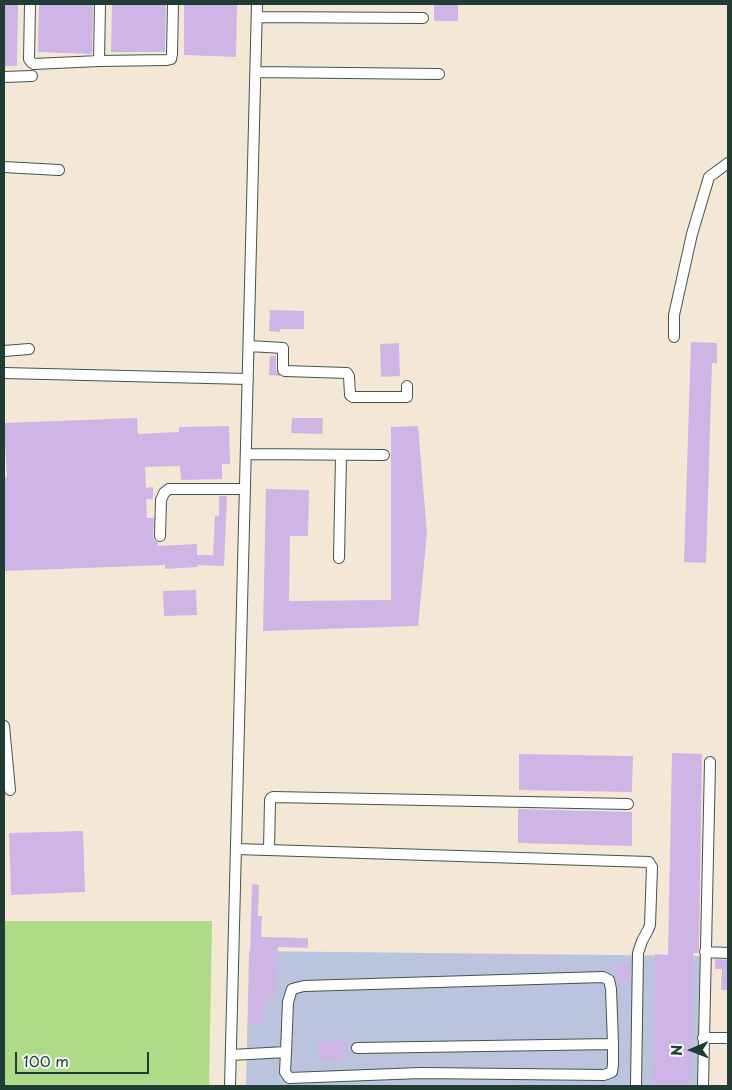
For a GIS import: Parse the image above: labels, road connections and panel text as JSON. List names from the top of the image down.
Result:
{
  "scale_bar": "100 m",
  "north": "left"
}
